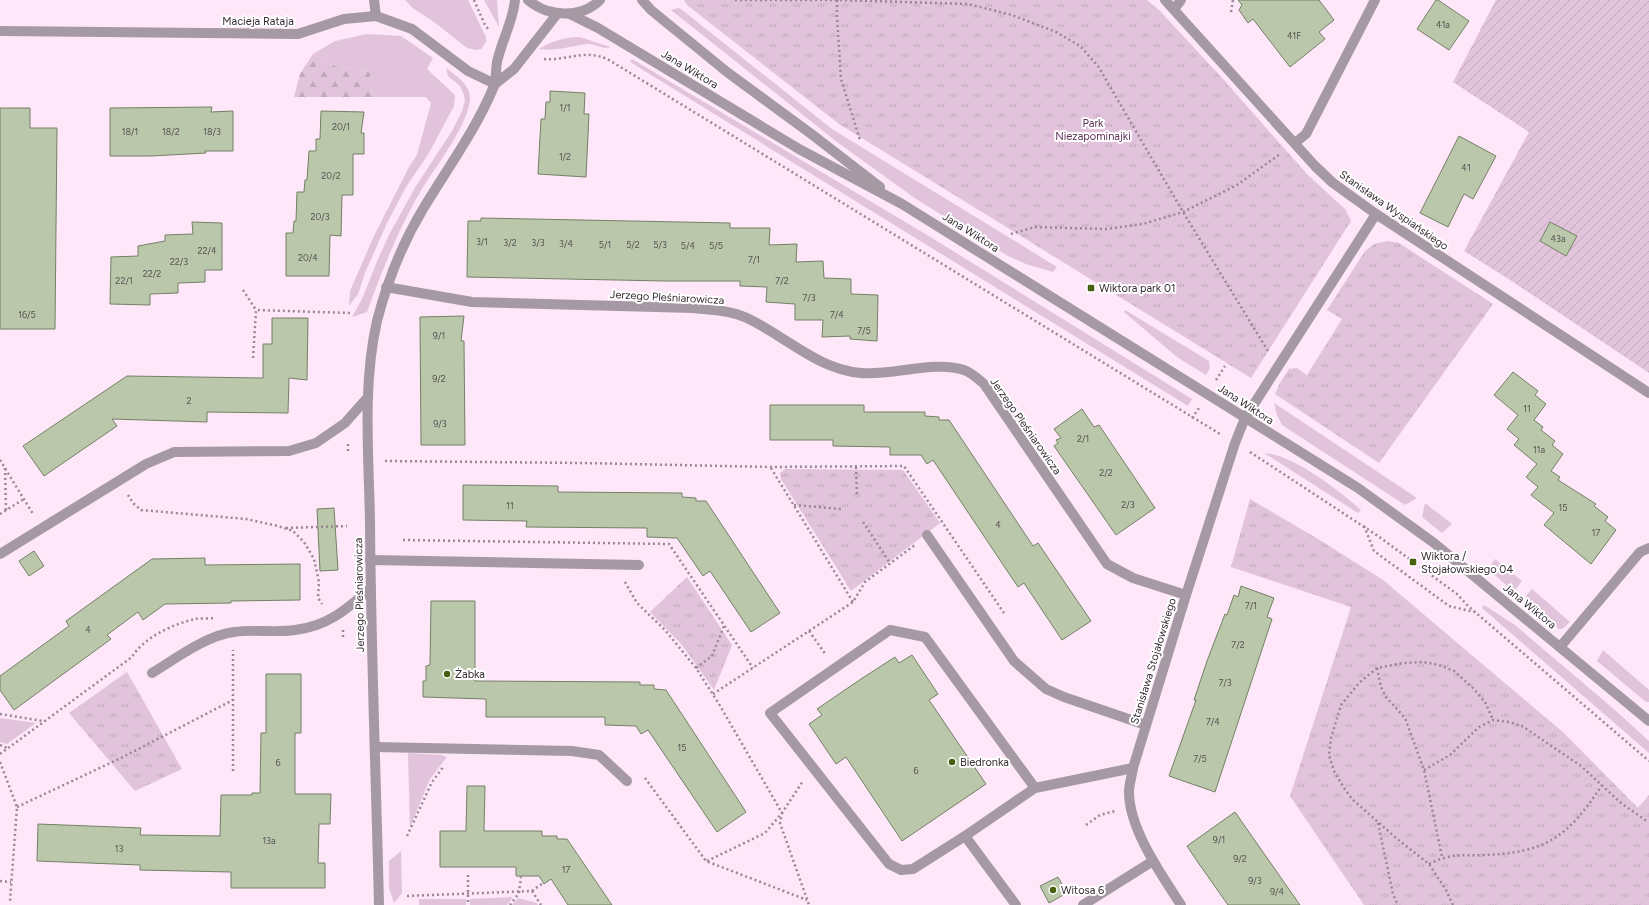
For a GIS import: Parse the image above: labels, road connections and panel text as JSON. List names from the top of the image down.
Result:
{
  "streets": {
    "street": [
      "Macieja Rataja",
      "Jana Wiktora",
      "Stanisława Wyspiańskiego",
      "Jerzego Pleśniarowicza",
      "Stanisława Stojałowskiego"
    ]
  },
  "crossings": [
    ["Macieja Rataja", "Jerzego Pleśniarowicza"],
    ["Jana Wiktora", "Stanisława Stojałowskiego"],
    ["Stanisława Wyspiańskiego", "Stanisława Stojałowskiego"],
    ["Jerzego Pleśniarowicza", "Stanisława Stojałowskiego"]
  ],
  "parks": ["Park Niezapominajki"],
  "places": {
    "transit": ["Wiktora park 01", "Wiktora / Stojałowskiego 04"],
    "other": ["Żabka", "Biedronka", "Witosa 6"]
  },
  "house_numbers": [
    "41a",
    "41F",
    "1/1",
    "20/1",
    "18/1",
    "18/2",
    "18/3",
    "1/2",
    "41",
    "20/2",
    "20/3",
    "43a",
    "3/1",
    "3/2",
    "3/3",
    "3/4",
    "5/1",
    "5/2",
    "5/3",
    "5/4",
    "5/5",
    "22/4",
    "20/4",
    "7/1",
    "22/3",
    "22/2",
    "22/1",
    "7/2",
    "7/3",
    "16/5",
    "7/4",
    "7/5",
    "9/1",
    "9/2",
    "2",
    "11",
    "9/3",
    "2/1",
    "11a",
    "2/2",
    "2/3",
    "11",
    "15",
    "4",
    "17",
    "7/1",
    "4",
    "7/2",
    "7/3",
    "7/4",
    "15",
    "7/5",
    "6",
    "6",
    "9/1",
    "13a",
    "13",
    "9/2",
    "17",
    "9/3",
    "9/4"
  ]
}
